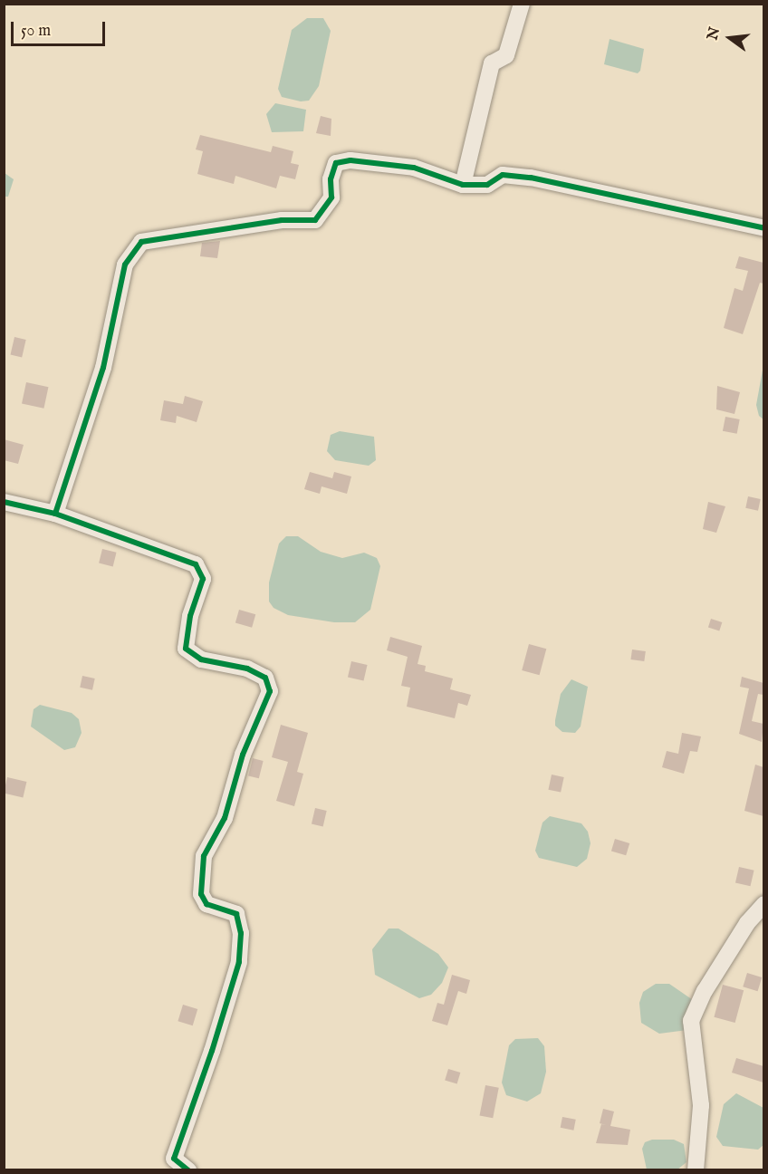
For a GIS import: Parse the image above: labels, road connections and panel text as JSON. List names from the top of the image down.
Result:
{
  "scale_bar": "50 m",
  "north": "left"
}
